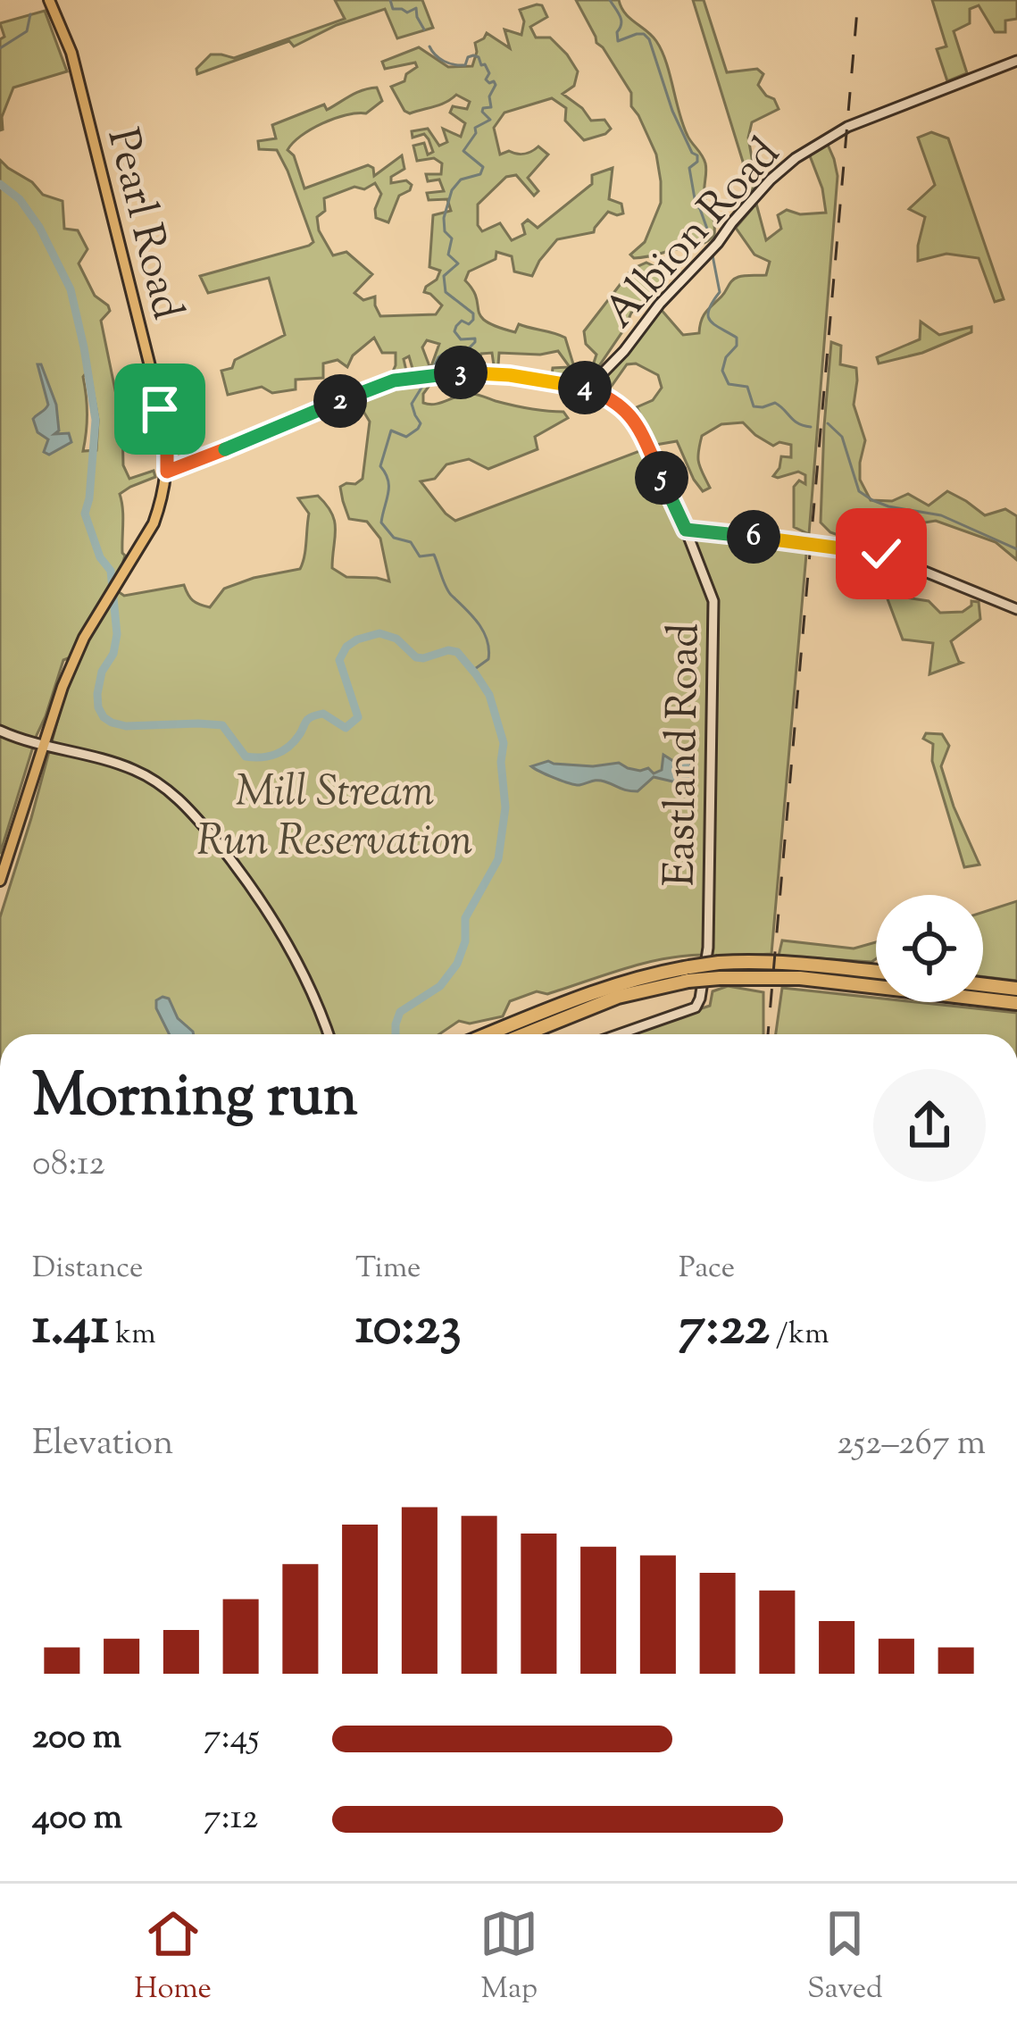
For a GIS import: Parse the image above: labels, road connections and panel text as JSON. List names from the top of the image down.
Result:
{
  "streets": {
    "main road": ["Pearl Road"],
    "street": ["Albion Road", "Eastland Road"]
  },
  "crossings": [
    ["Albion Road", "Eastland Road"]
  ],
  "parks": ["Mill Stream Run Reservation"],
  "page": {
    "pins": [
      "3",
      "4",
      "2",
      "5",
      "6"
    ],
    "heading": ["Morning run", "08:12"],
    "stats": [
      ["Distance", "1.41 km"],
      ["Time", "10:23"],
      ["Pace", "7:22 /km"]
    ],
    "chart": ["Elevation", "252–267 m"],
    "list": [
      {
        "name": "200 m",
        "note": "7:45"
      },
      {
        "name": "400 m",
        "note": "7:12"
      }
    ],
    "tabs": ["Home", "Map", "Saved"]
  }
}
